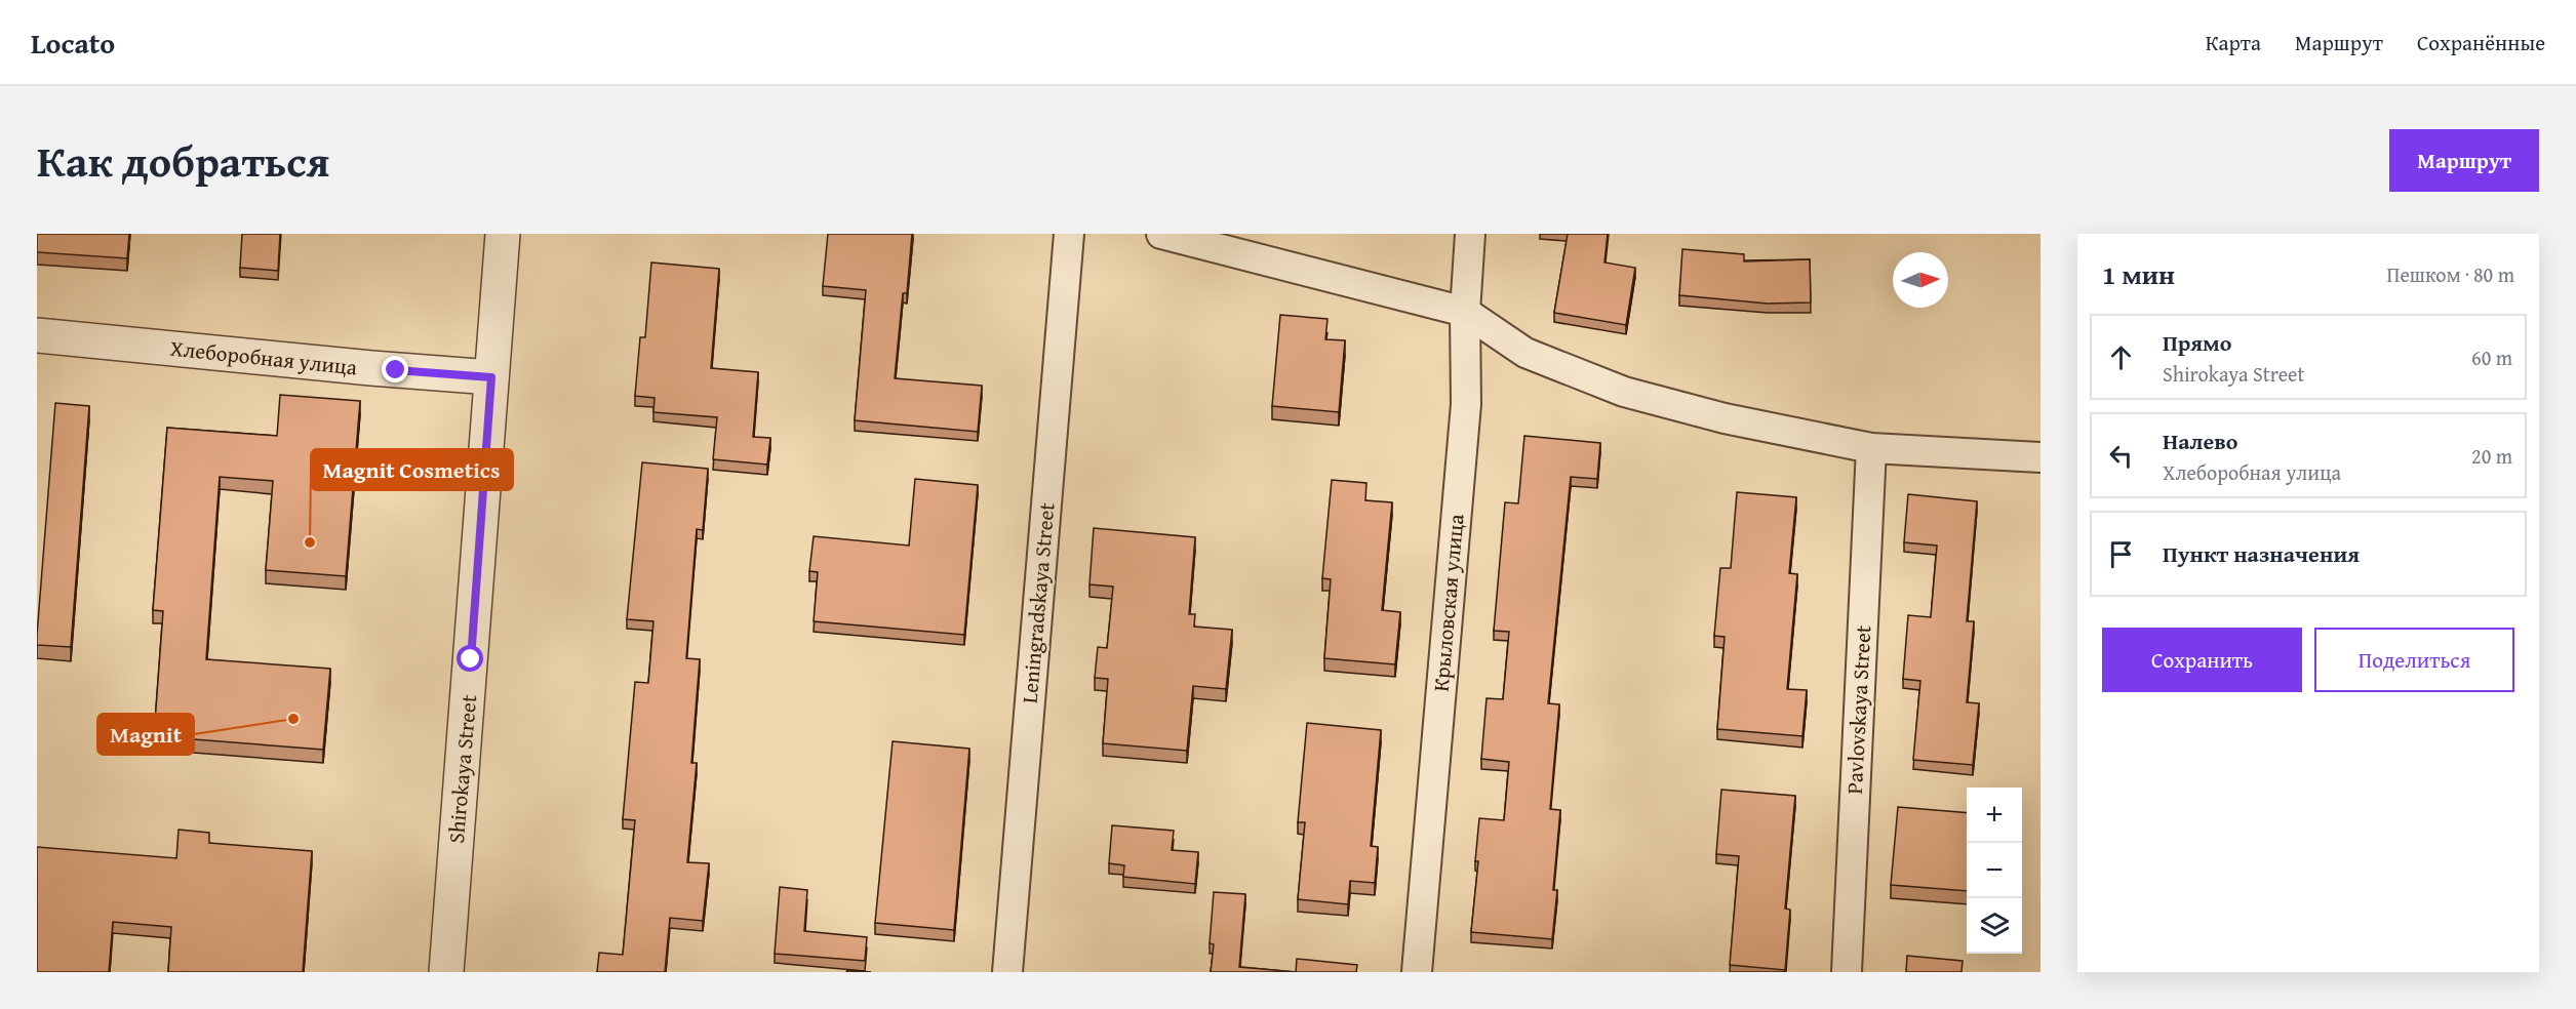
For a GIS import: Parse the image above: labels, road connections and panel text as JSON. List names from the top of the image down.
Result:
{
  "streets": {
    "street": [
      "Хлеборобная улица",
      "Leningradskaya Street",
      "Крыловская улица",
      "Pavlovskaya Street",
      "Shirokaya Street"
    ]
  },
  "crossings": [
    ["Хлеборобная улица", "Shirokaya Street"]
  ],
  "places": ["Magnit Cosmetics", "Magnit"],
  "north": "right",
  "page": {
    "header": "Locato",
    "nav": ["Карта", "Маршрут", "Сохранённые"],
    "title": "Как добраться",
    "buttons": [
      "Маршрут",
      ["Сохранить", "Поделиться"]
    ],
    "heading": ["1 мин", "Пешком · 80 m"],
    "list": [
      ["Прямо", "Shirokaya Street", "60 m"],
      ["Налево", "Хлеборобная улица", "20 m"],
      "Пункт назначения"
    ],
    "map_buttons": ["+", "−"]
  }
}
